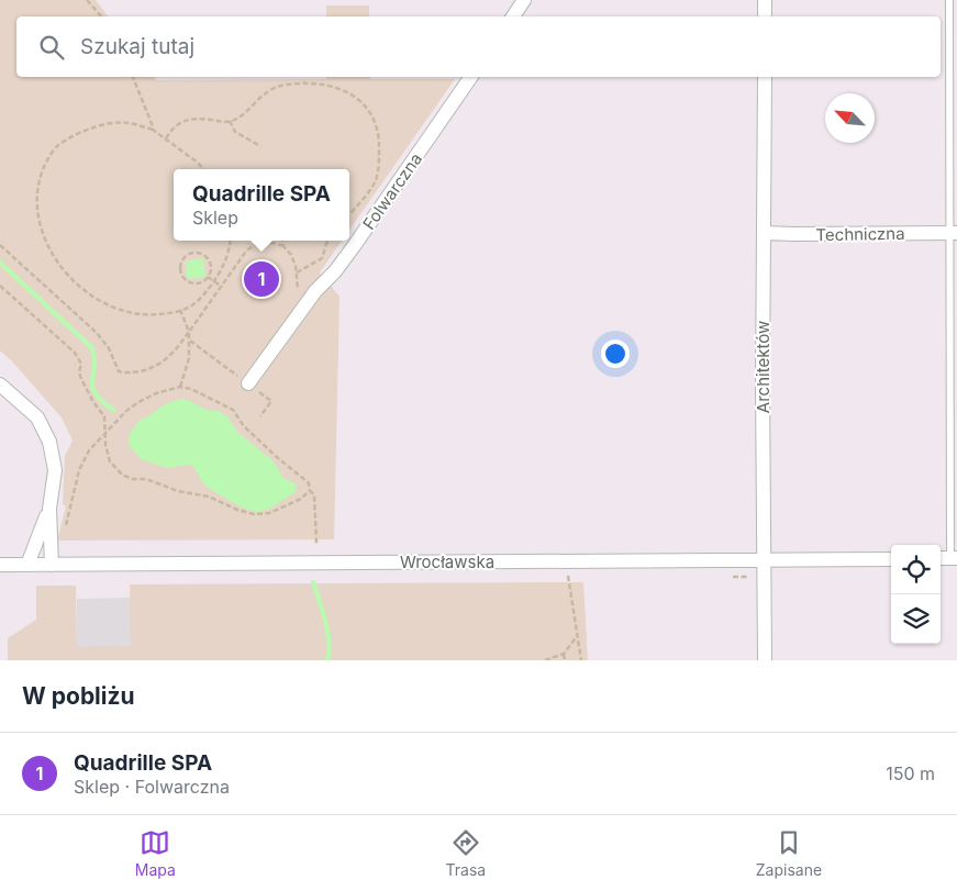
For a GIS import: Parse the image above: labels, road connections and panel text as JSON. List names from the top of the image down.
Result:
{
  "streets": {
    "street": [
      "Folwarczna",
      "Techniczna",
      "Architektów",
      "Wrocławska"
    ]
  },
  "crossings": [
    ["Techniczna", "Architektów"],
    ["Architektów", "Wrocławska"]
  ],
  "north": "top left",
  "page": {
    "search": "Szukaj tutaj",
    "popup": ["Quadrille SPA", "Sklep"],
    "pins": "1",
    "heading": "W pobliżu",
    "list": [
      {
        "mark": "1",
        "name": "Quadrille SPA",
        "note": "Sklep · Folwarczna",
        "value": "150 m"
      }
    ],
    "nav": ["Mapa", "Trasa", "Zapisane"]
  }
}
